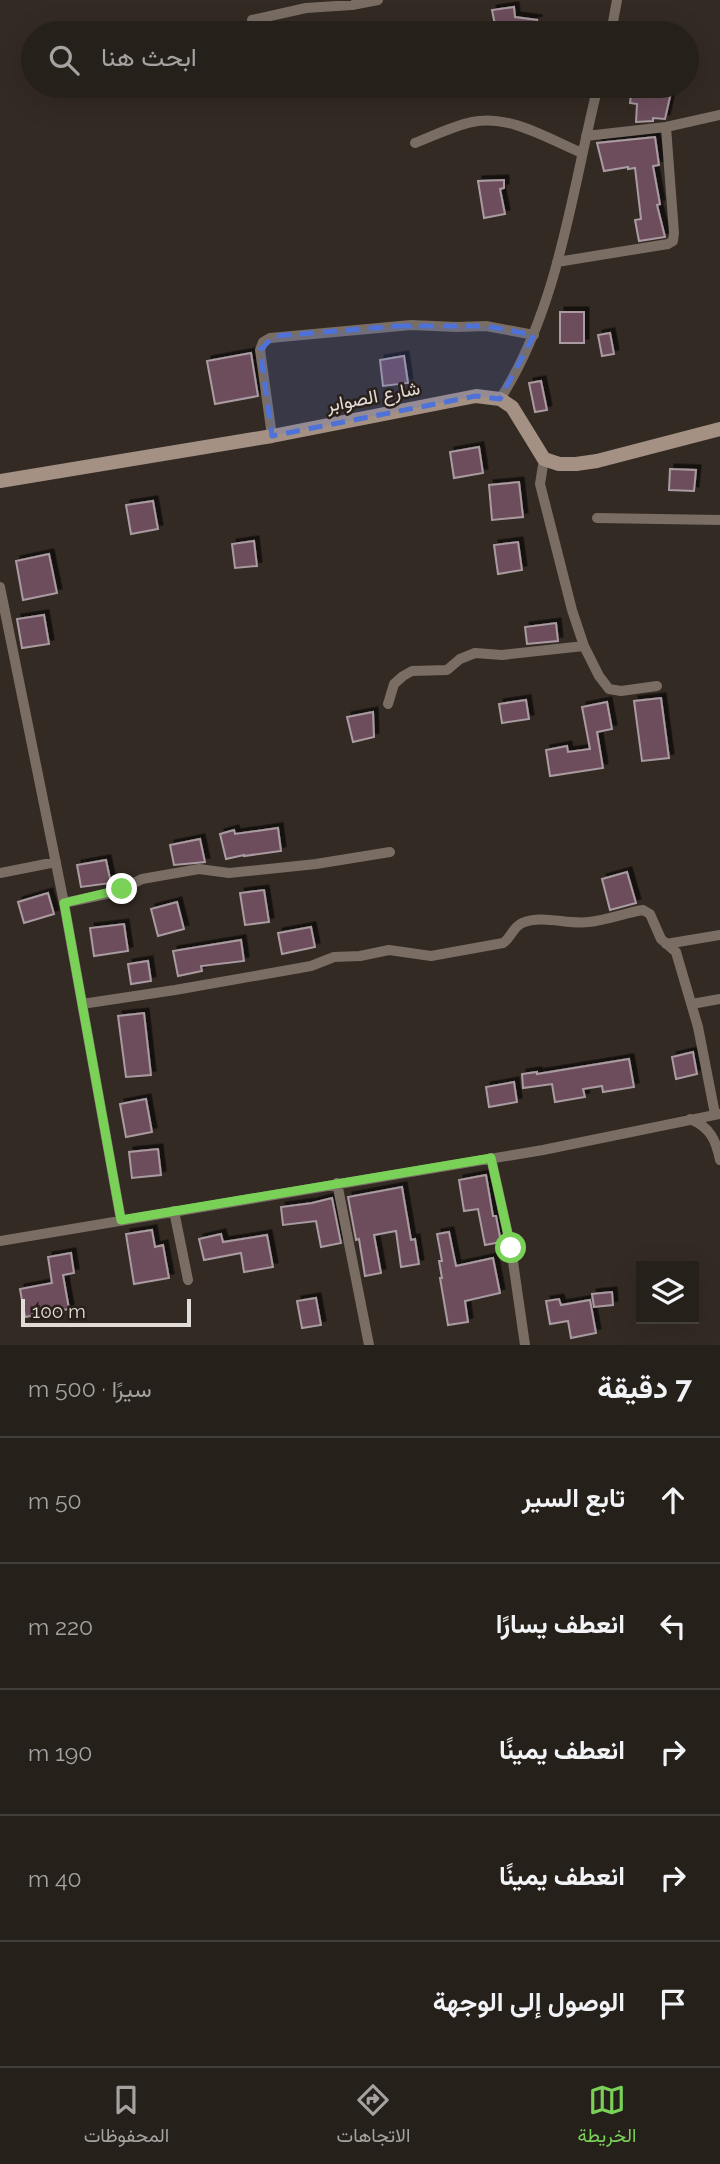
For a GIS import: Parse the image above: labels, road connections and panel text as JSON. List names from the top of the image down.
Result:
{
  "streets": {
    "street": ["شارع الصوابر"]
  },
  "scale_bar": "100 m",
  "page": {
    "search": "ابحث هنا",
    "scale": "100 m",
    "heading": ["7 دقيقة", "سيرًا · 500 m"],
    "list": [
      ["تابع السير", "50 m"],
      ["انعطف يسارًا", "220 m"],
      ["انعطف يمينًا", "190 m"],
      ["انعطف يمينًا", "40 m"],
      "الوصول إلى الوجهة"
    ],
    "nav": ["الخريطة", "الاتجاهات", "المحفوظات"]
  }
}
